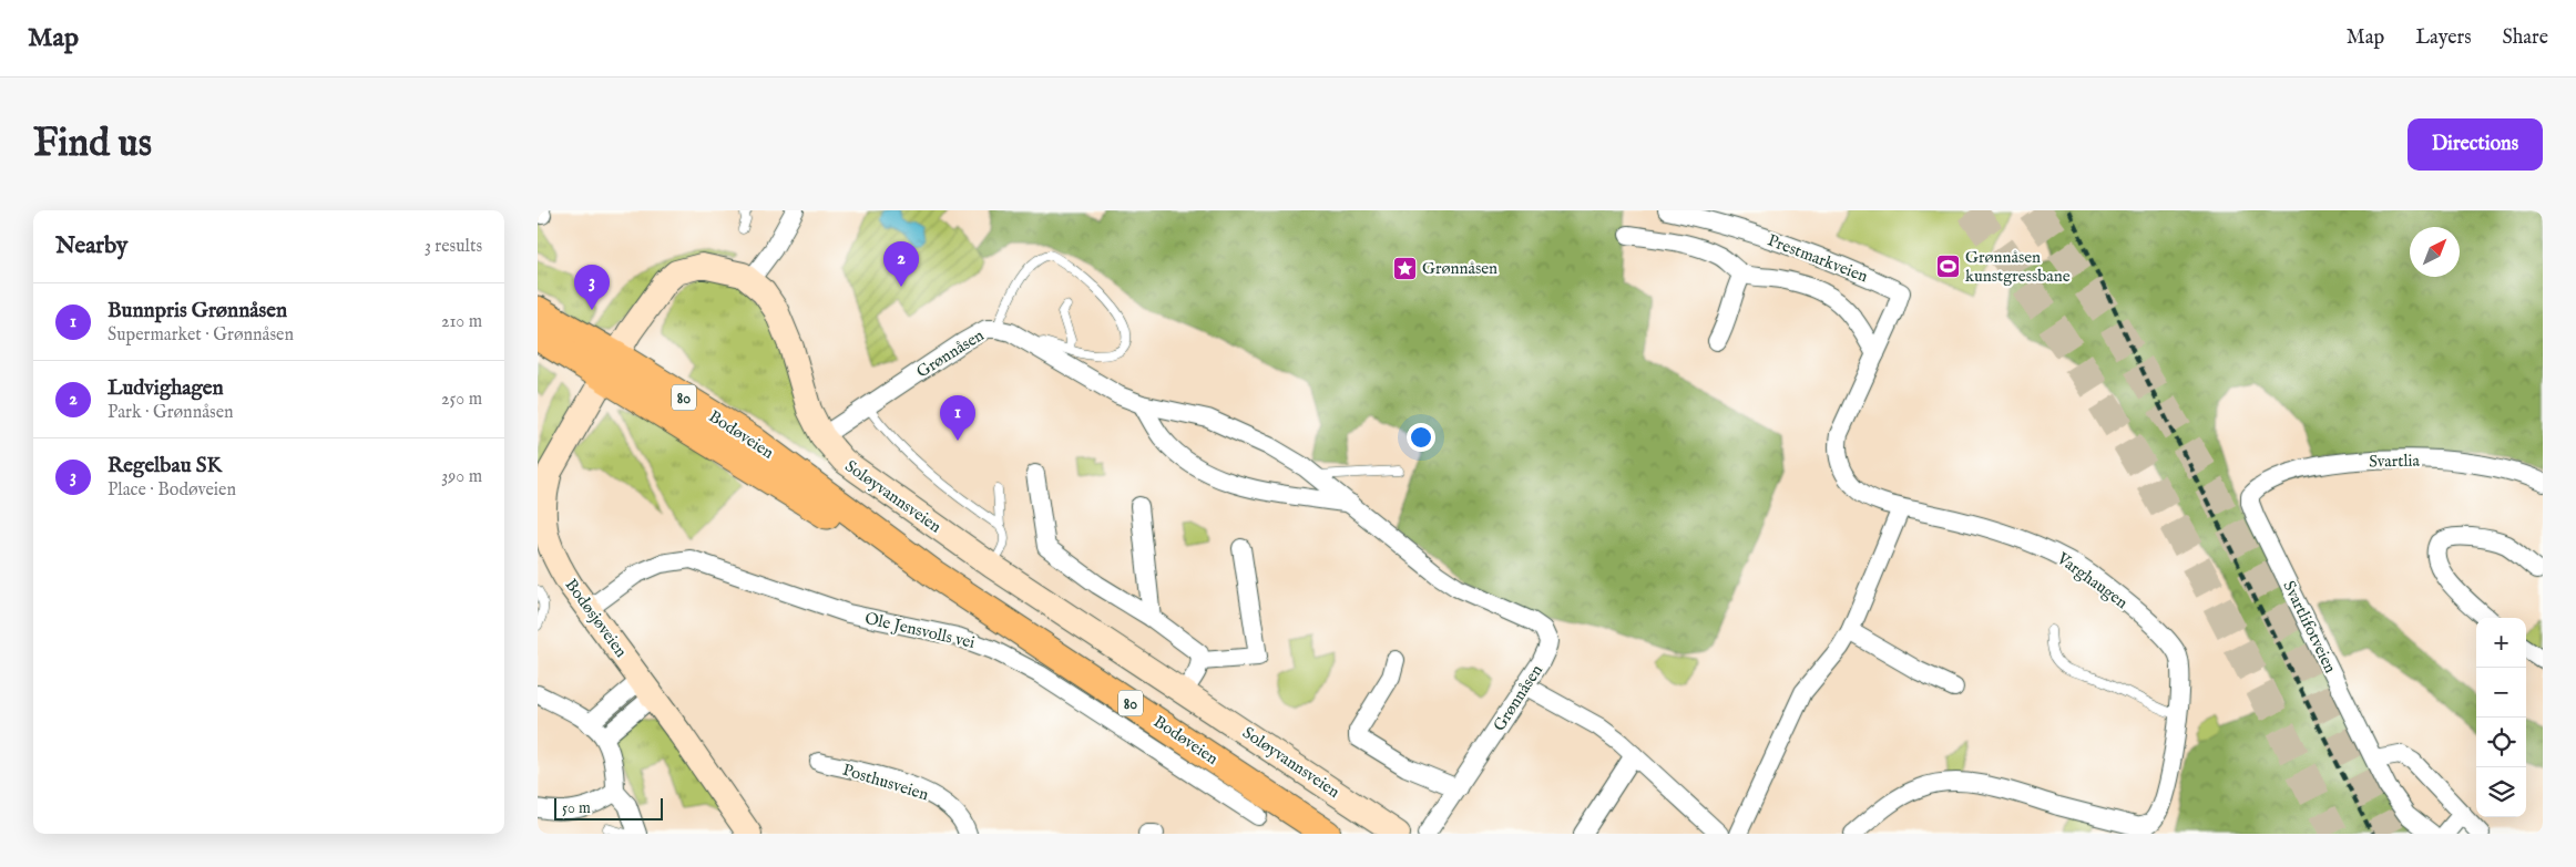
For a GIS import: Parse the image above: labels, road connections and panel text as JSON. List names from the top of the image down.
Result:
{
  "streets": {
    "main road": ["80", "Bodøveien"],
    "street": [
      "Prestmarkveien",
      "Grønnåsen",
      "Svartlia",
      "Soløyvannsveien",
      "Varghaugen",
      "Bodøsjøveien",
      "Svartlifotveien",
      "Ole Jensvolls vei",
      "Posthusveien"
    ]
  },
  "crossings": [
    ["Prestmarkveien", "Varghaugen"],
    ["Grønnåsen", "Soløyvannsveien"],
    ["Bodøveien", "Soløyvannsveien"],
    ["Bodøveien", "Bodøsjøveien"],
    ["Svartlia", "Svartlifotveien"],
    ["Soløyvannsveien", "Bodøsjøveien"],
    ["Bodøsjøveien", "Ole Jensvolls vei"]
  ],
  "places": {
    "sports": ["Grønnåsen kunstgressbane"],
    "place": ["Grønnåsen"]
  },
  "scale_bar": "50 m",
  "north": "top right",
  "page": {
    "header": "Map",
    "nav": ["Map", "Layers", "Share"],
    "buttons": "Directions",
    "title": "Find us",
    "heading": ["Nearby", "3 results"],
    "pins": ["2", "3", "1"],
    "list": [
      {
        "mark": "1",
        "name": "Bunnpris Grønnåsen",
        "note": "Supermarket · Grønnåsen",
        "value": "210 m"
      },
      {
        "mark": "2",
        "name": "Ludvighagen",
        "note": "Park · Grønnåsen",
        "value": "250 m"
      },
      {
        "mark": "3",
        "name": "Regelbau SK",
        "note": "Place · Bodøveien",
        "value": "390 m"
      }
    ],
    "map_buttons": ["+", "−"],
    "scale": "50 m"
  }
}
